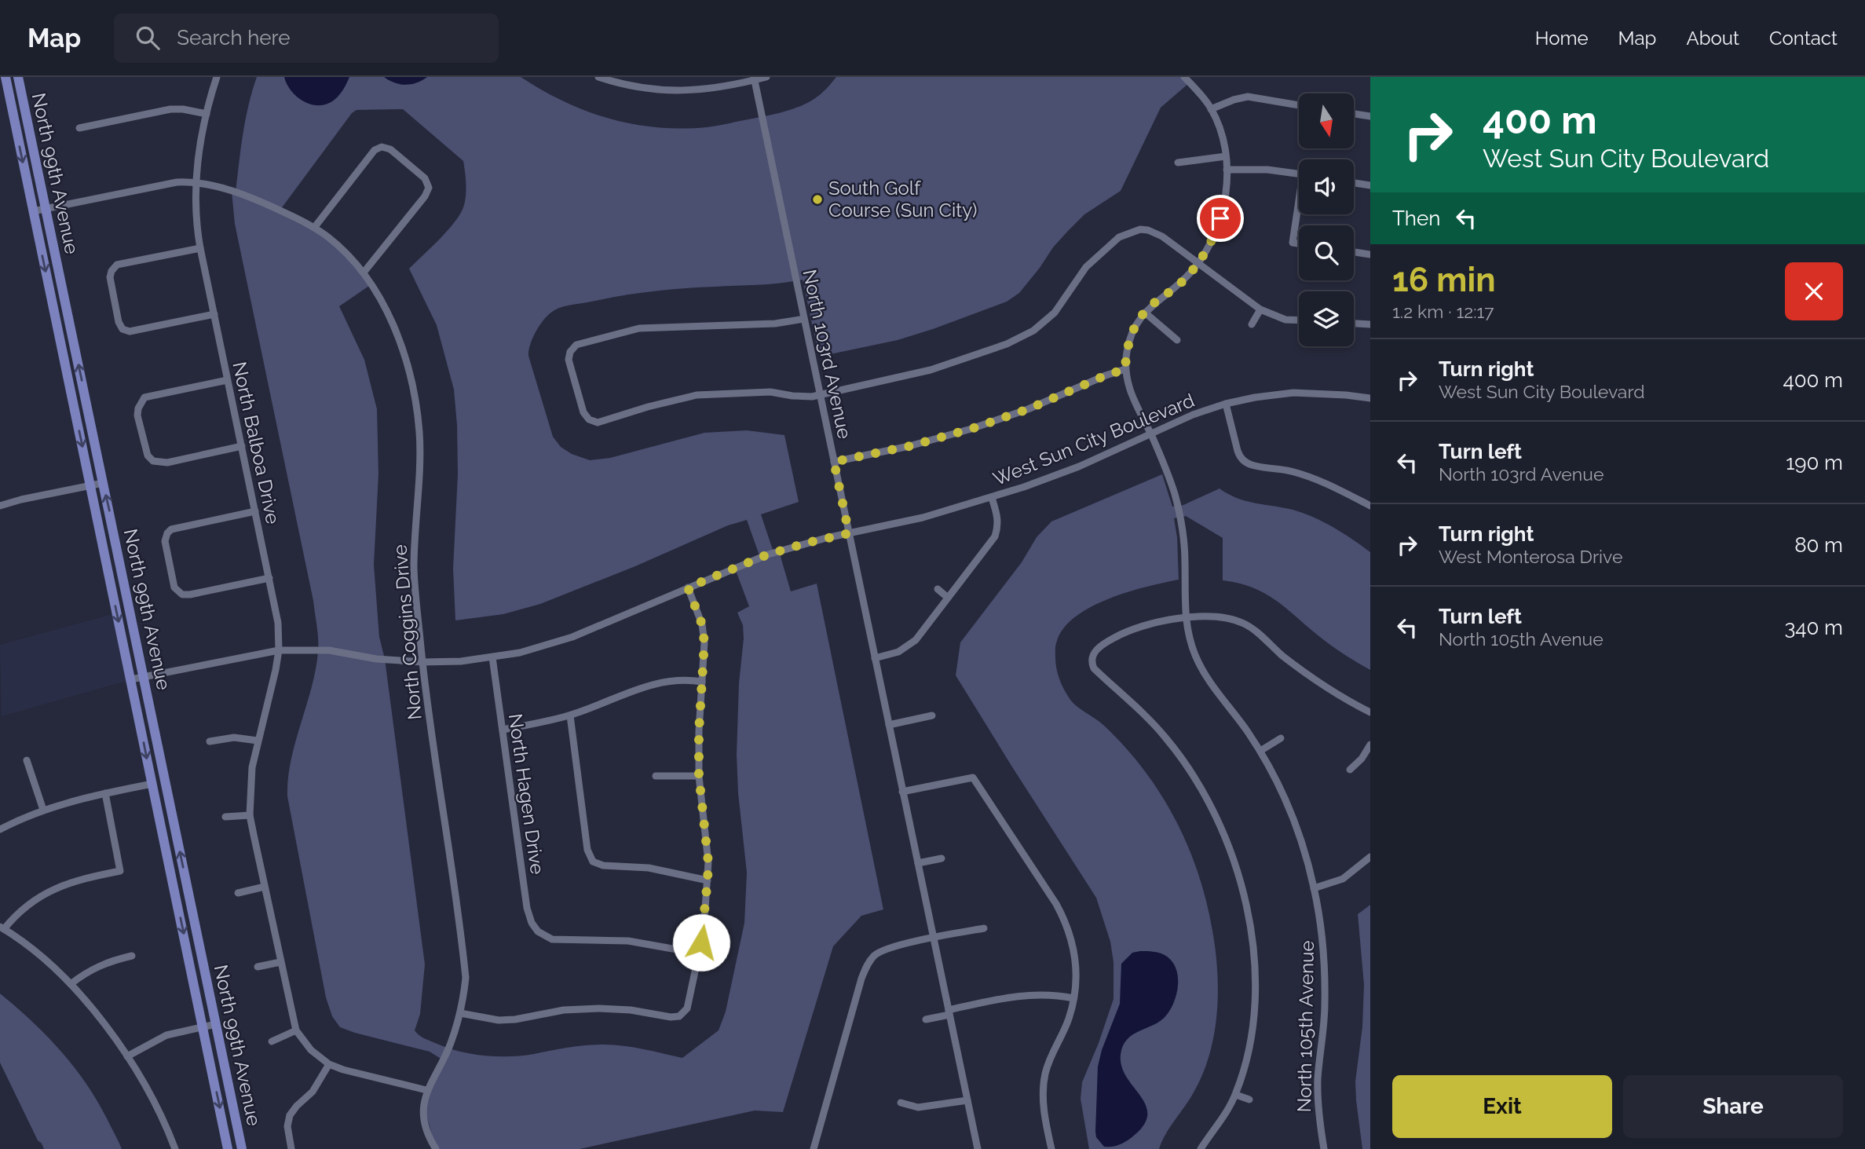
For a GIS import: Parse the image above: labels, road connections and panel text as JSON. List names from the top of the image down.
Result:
{
  "streets": {
    "main road": ["North 99th Avenue"],
    "street": [
      "North 103rd Avenue",
      "West Sun City Boulevard",
      "North Balboa Drive",
      "North Coggins Drive",
      "North Hagen Drive",
      "North 105th Avenue"
    ]
  },
  "crossings": [
    ["North 99th Avenue", "West Sun City Boulevard"],
    ["North 99th Avenue", "North Coggins Drive"],
    ["North 103rd Avenue", "West Sun City Boulevard"],
    ["West Sun City Boulevard", "North Balboa Drive"],
    ["West Sun City Boulevard", "North Coggins Drive"],
    ["West Sun City Boulevard", "North Hagen Drive"],
    ["West Sun City Boulevard", "North 105th Avenue"],
    ["North Balboa Drive", "North Coggins Drive"]
  ],
  "places": ["South Golf Course (Sun City)"],
  "north": "bottom",
  "page": {
    "header": "Map",
    "search": "Search here",
    "nav": [
      "Home",
      "Map",
      "About",
      "Contact"
    ],
    "turn": ["400 m", "West Sun City Boulevard"],
    "then": "Then",
    "heading": ["16 min", "1.2 km · 12:17"],
    "list": [
      {
        "name": "Turn right",
        "note": "West Sun City Boulevard",
        "value": "400 m"
      },
      {
        "name": "Turn left",
        "note": "North 103rd Avenue",
        "value": "190 m"
      },
      {
        "name": "Turn right",
        "note": "West Monterosa Drive",
        "value": "80 m"
      },
      {
        "name": "Turn left",
        "note": "North 105th Avenue",
        "value": "340 m"
      }
    ],
    "buttons": ["Exit", "Share"]
  }
}
